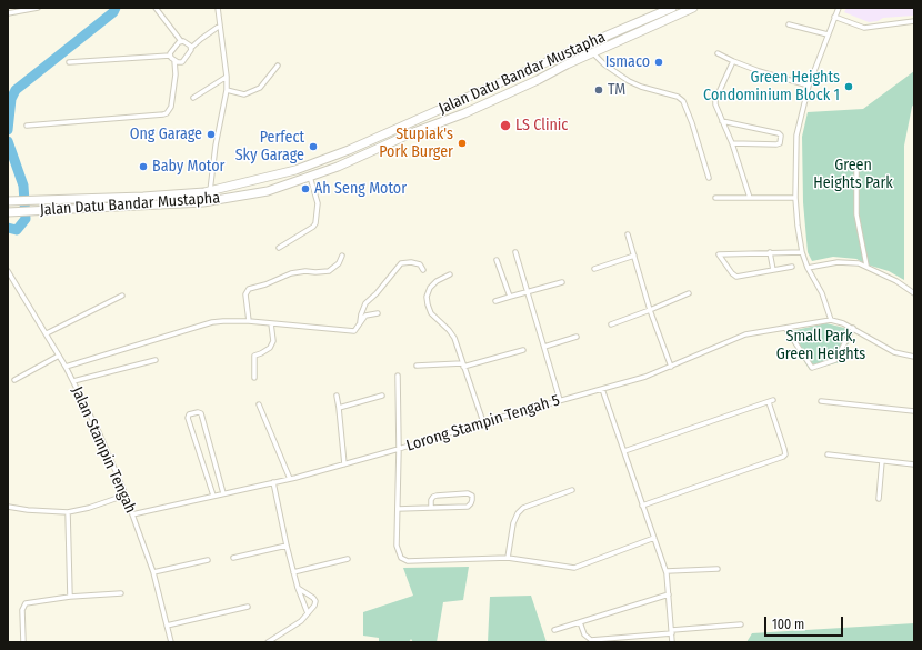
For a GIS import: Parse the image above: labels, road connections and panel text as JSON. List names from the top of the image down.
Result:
{
  "streets": {
    "highway": ["Jalan Datu Bandar Mustapha"],
    "street": ["Lorong Stampin Tengah 5", "Jalan Stampin Tengah"]
  },
  "crossings": [
    ["Lorong Stampin Tengah 5", "Jalan Stampin Tengah"]
  ],
  "parks": ["Green Heights Park", "Small Park, Green Heights"],
  "places": [
    "Ismaco",
    "Green Heights Condominium Block 1",
    "TM",
    "LS Clinic",
    "Ong Garage",
    "Stupiak's Pork Burger",
    "Perfect Sky Garage",
    "Baby Motor",
    "Ah Seng Motor"
  ],
  "scale_bar": "100 m"
}
